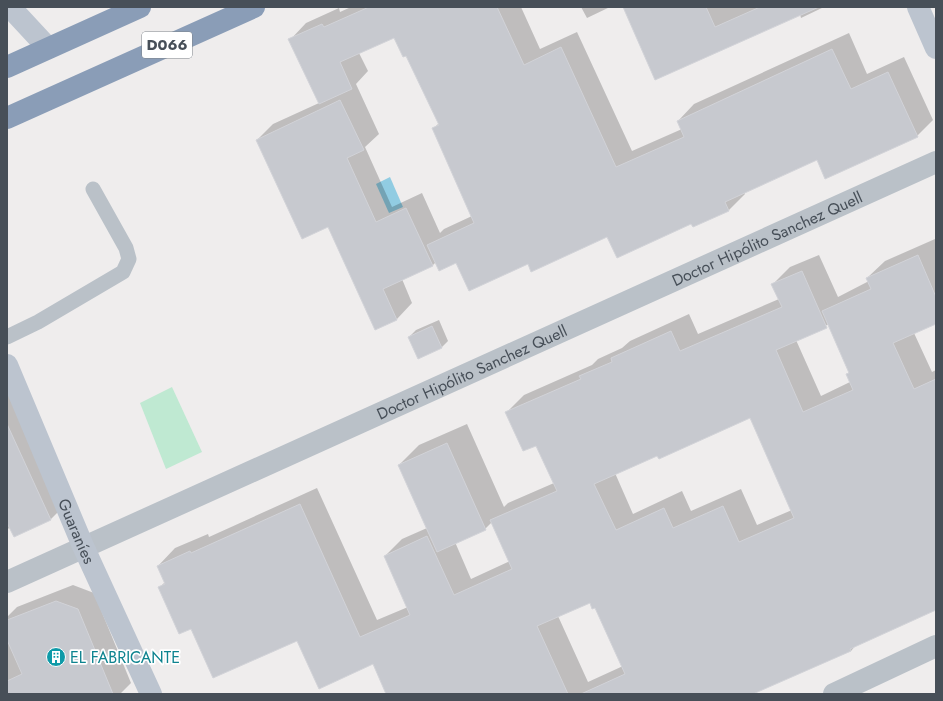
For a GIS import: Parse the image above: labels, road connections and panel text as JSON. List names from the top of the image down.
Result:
{
  "streets": {
    "highway": ["D066"],
    "street": ["Doctor Hipólito Sanchez Quell", "Guaraníes"]
  },
  "crossings": [
    ["Doctor Hipólito Sanchez Quell", "Guaraníes"]
  ],
  "places": {
    "building": ["EL FABRICANTE"]
  }
}
